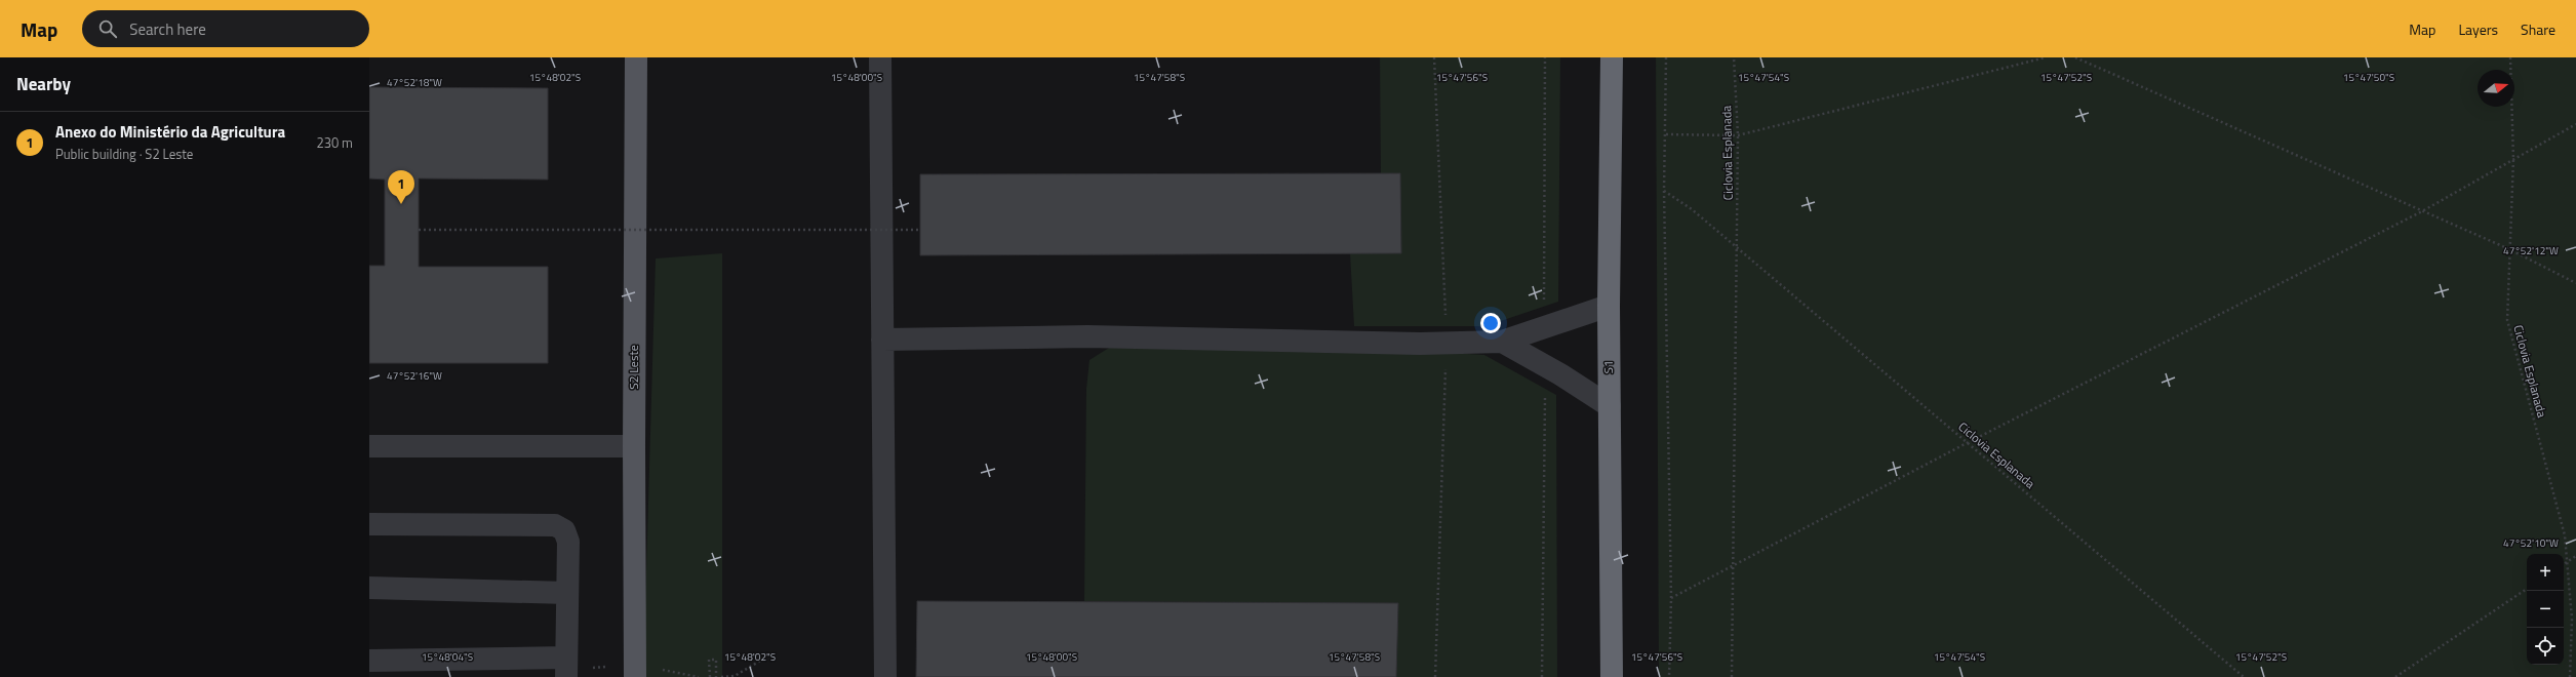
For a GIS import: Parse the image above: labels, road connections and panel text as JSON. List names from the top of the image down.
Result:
{
  "streets": {
    "highway": ["S1"],
    "main road": ["S2 Leste"],
    "path": ["Ciclovia Esplanada"]
  },
  "north": "right",
  "page": {
    "header": "Map",
    "search": "Search here",
    "nav": ["Map", "Layers", "Share"],
    "heading": "Nearby",
    "list": [
      {
        "mark": "1",
        "name": "Anexo do Ministério da Agricultura",
        "note": "Public building · S2 Leste",
        "value": "230 m"
      }
    ],
    "pins": "1",
    "map_buttons": ["+", "−"]
  },
  "coordinates": [
    "15°48'02\"S",
    "15°48'00\"S",
    "15°47'58\"S",
    "15°47'56\"S",
    "15°47'54\"S",
    "15°47'52\"S",
    "15°47'50\"S",
    "47°52'18\"W",
    "47°52'12\"W",
    "47°52'16\"W",
    "47°52'10\"W",
    "15°48'04\"S"
  ]
}
